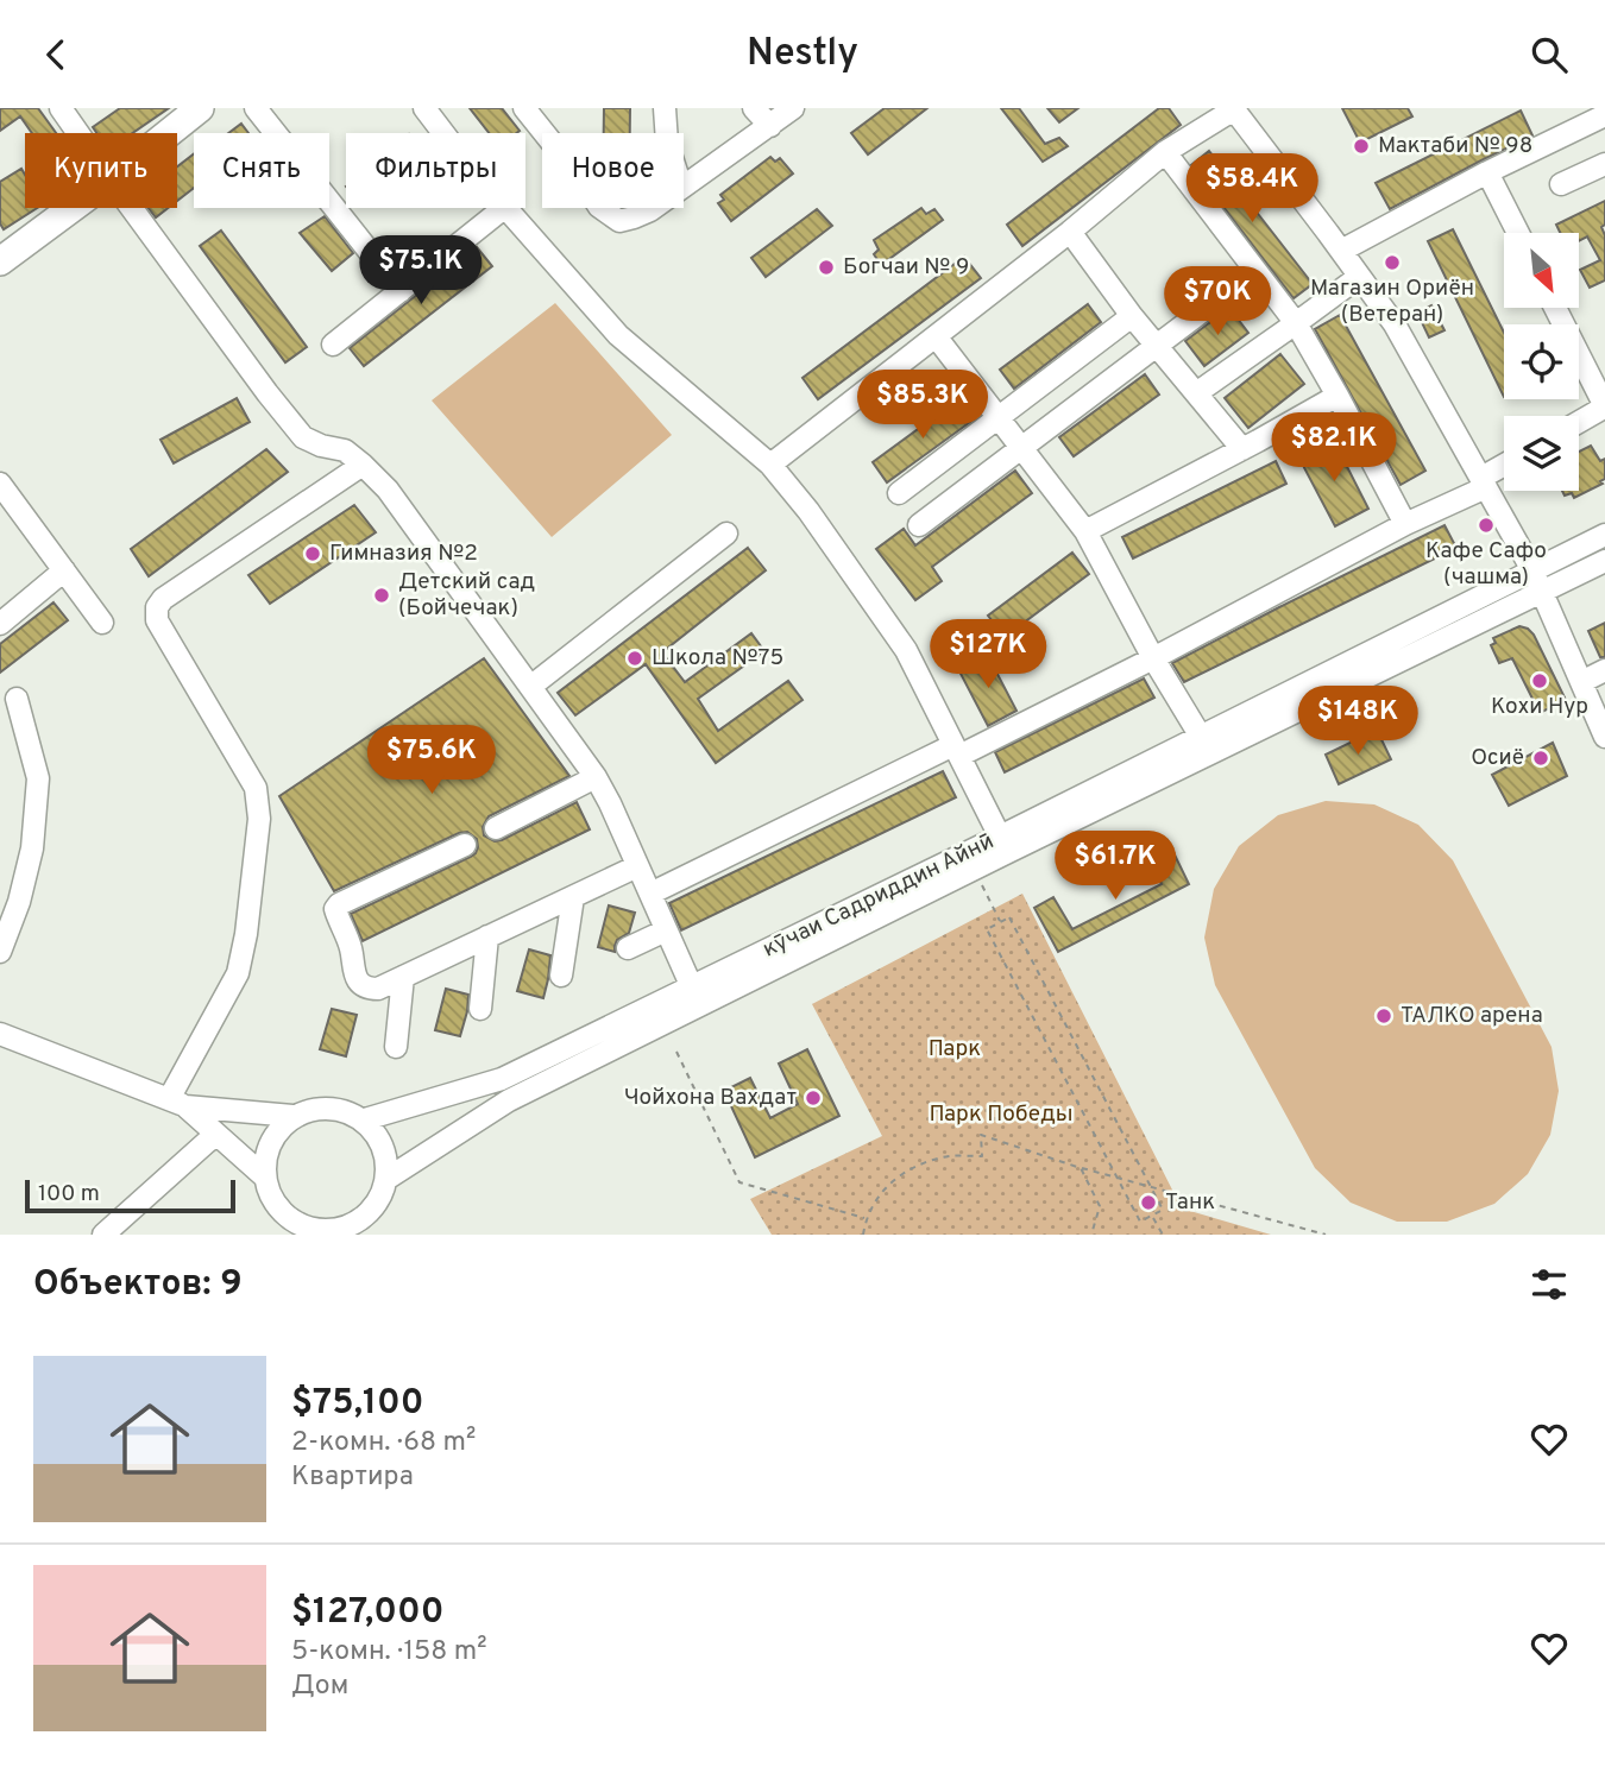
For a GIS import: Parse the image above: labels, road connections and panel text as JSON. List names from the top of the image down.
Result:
{
  "streets": {
    "street": ["кӯчаи Садриддин Айнӣ"]
  },
  "parks": ["Парк", "Парк Победы"],
  "places": [
    "Мактаби № 98",
    "Магазин Ориён (Ветеран)",
    "Богчаи № 9",
    "Кафе Сафо (чашма)",
    "Гимназия №2",
    "Детский сад (Бойчечак)",
    "Школа №75",
    "Кохи Нур",
    "Осиё",
    "ТАЛКО арена",
    "Чойхона Вахдат",
    "Танк"
  ],
  "scale_bar": "100 m",
  "north": "bottom right",
  "page": {
    "header": "Nestly",
    "chip": [
      "Купить",
      "Снять",
      "Фильтры",
      "Новое"
    ],
    "price": [
      "$58.4K",
      "$75.1K",
      "$70K",
      "$85.3K",
      "$82.1K",
      "$127K",
      "$148K",
      "$75.6K",
      "$61.7K"
    ],
    "scale": "100 m",
    "heading": "Объектов: 9",
    "list": [
      {
        "name": "$75,100",
        "note": "2-комн. · 68 m² · Квартира"
      },
      {
        "name": "$127,000",
        "note": "5-комн. · 158 m² · Дом"
      }
    ]
  }
}
